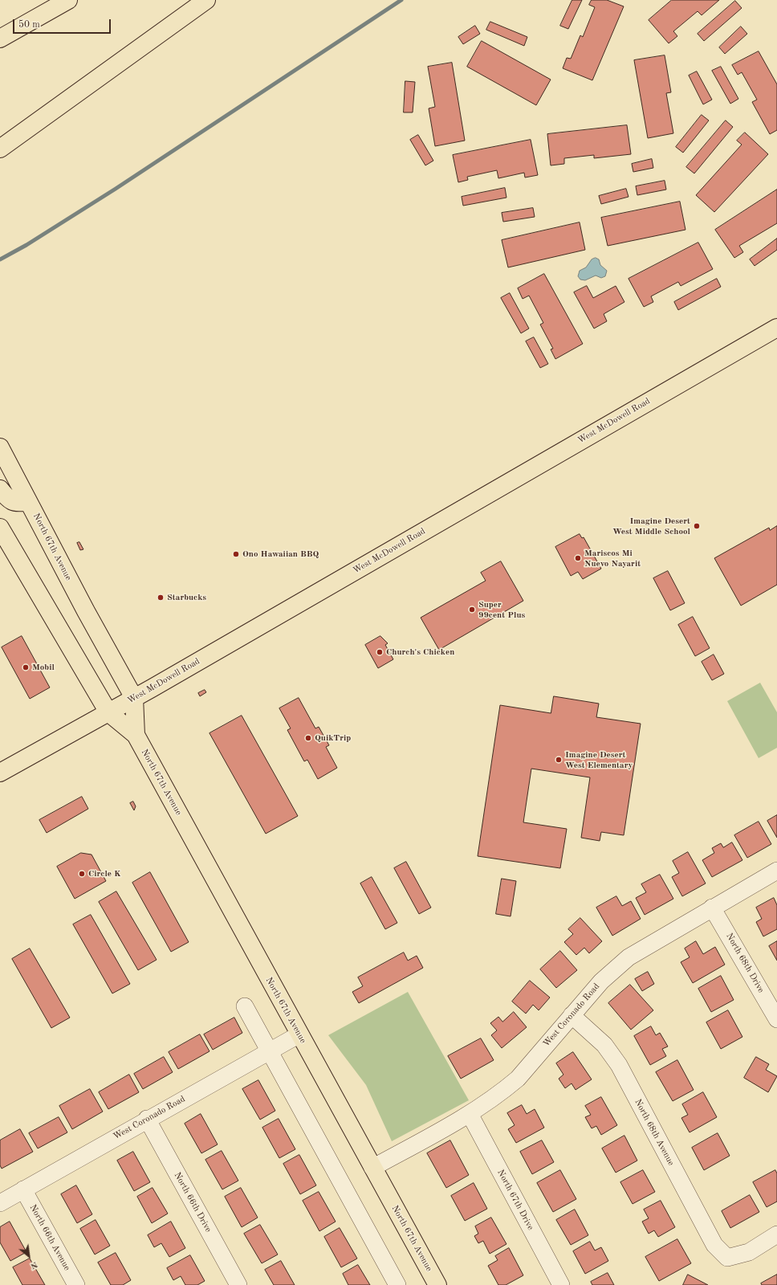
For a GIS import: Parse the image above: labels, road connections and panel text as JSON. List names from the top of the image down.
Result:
{
  "streets": {
    "main road": ["West McDowell Road", "North 67th Avenue"],
    "street": [
      "North 68th Drive",
      "West Coronado Road",
      "North 68th Avenue",
      "North 67th Drive",
      "North 66th Drive",
      "North 66th Avenue"
    ]
  },
  "crossings": [
    ["West McDowell Road", "North 67th Avenue"],
    ["North 67th Avenue", "West Coronado Road"],
    ["North 68th Drive", "West Coronado Road"],
    ["West Coronado Road", "North 68th Avenue"],
    ["West Coronado Road", "North 67th Drive"],
    ["West Coronado Road", "North 66th Drive"],
    ["West Coronado Road", "North 66th Avenue"]
  ],
  "places": [
    "Imagine Desert West Middle School",
    "Ono Hawaiian BBQ",
    "Mariscos Mi Nuevo Nayarit",
    "Starbucks",
    "Super 99cent Plus",
    "Church's Chicken",
    "Mobil",
    "QuikTrip",
    "Imagine Desert West Elementary",
    "Circle K"
  ],
  "scale_bar": "50 m",
  "north": "bottom right"
}
